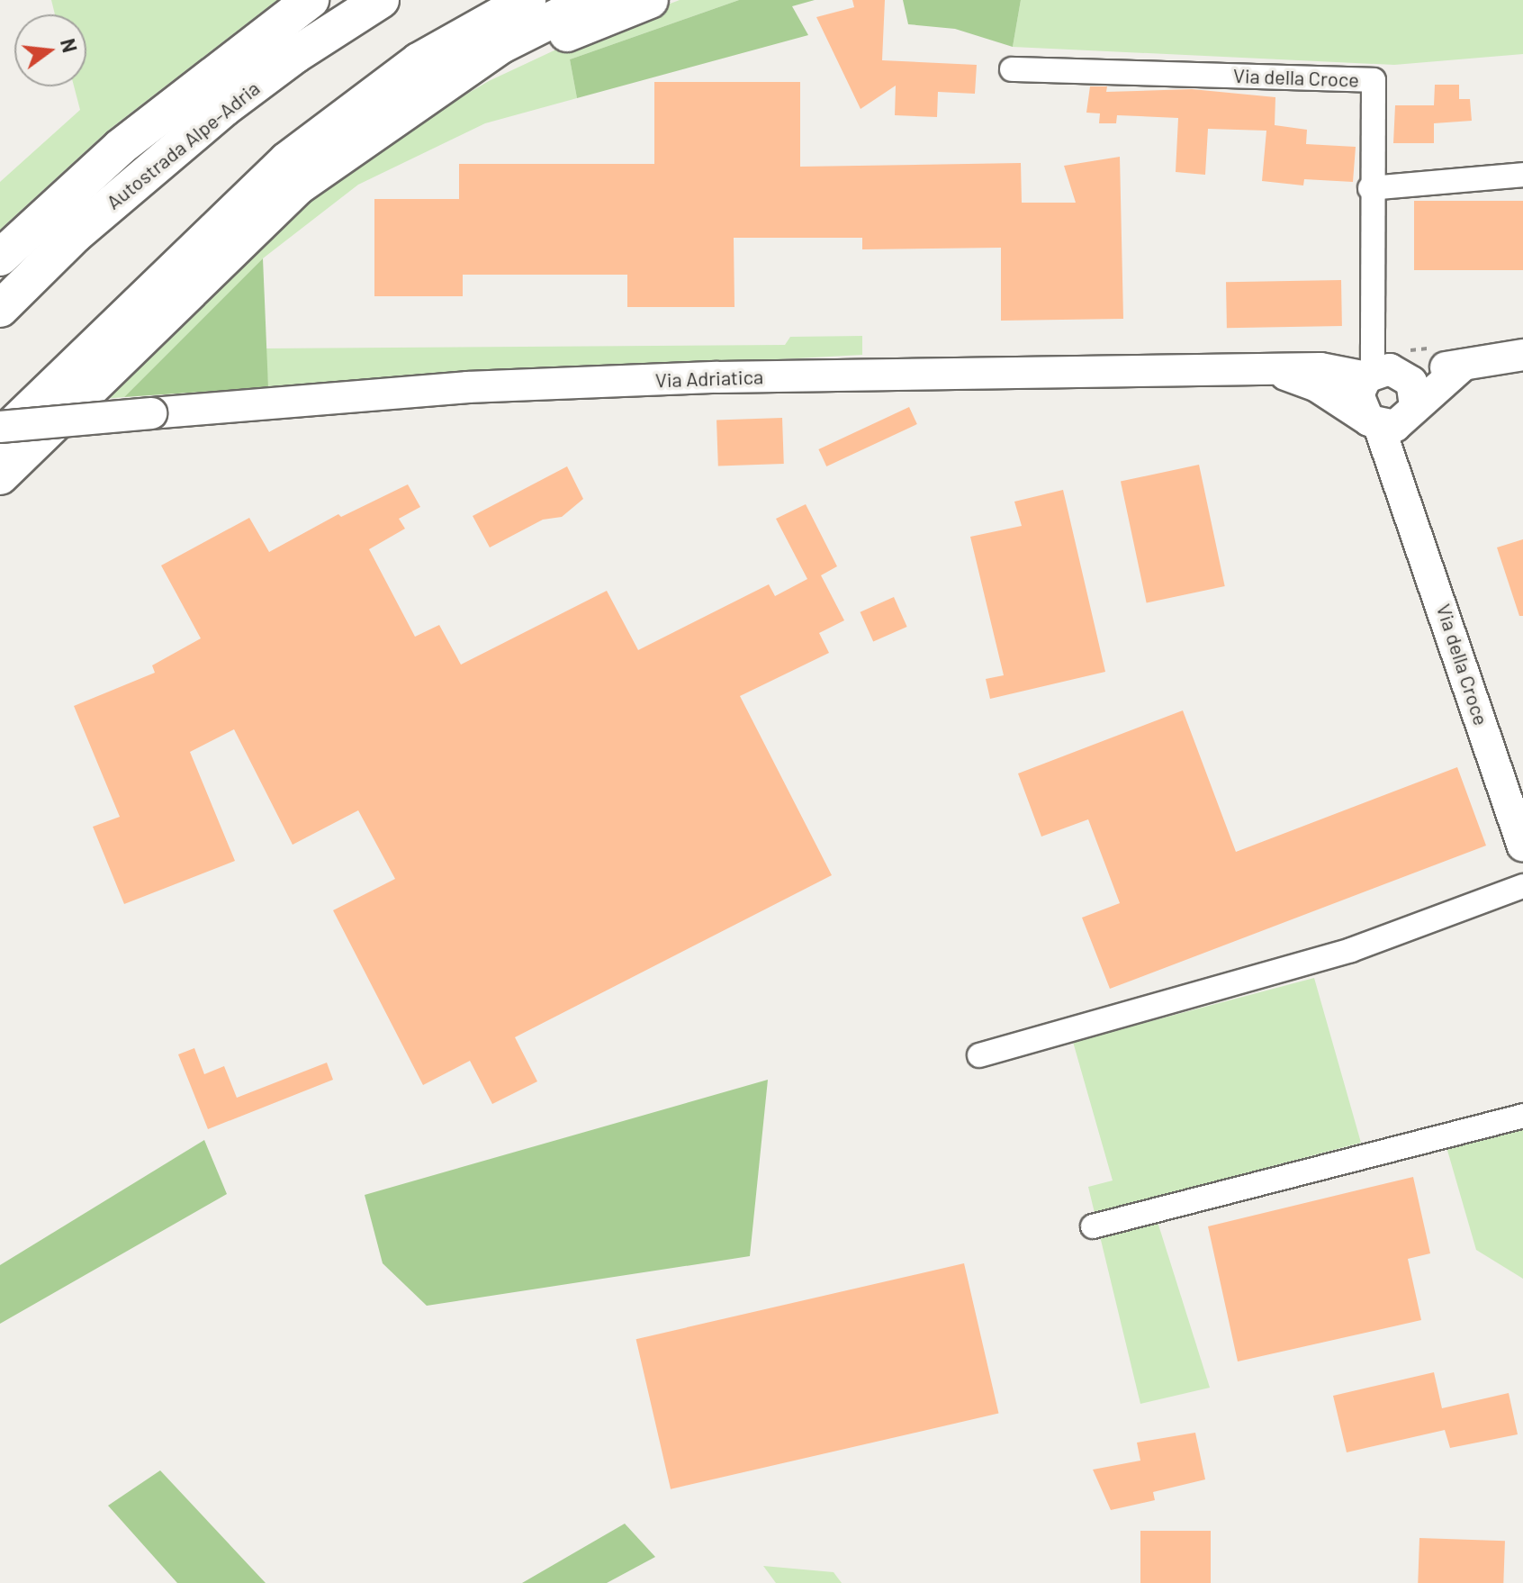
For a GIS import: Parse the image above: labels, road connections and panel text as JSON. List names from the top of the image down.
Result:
{
  "streets": {
    "highway": ["Autostrada Alpe-Adria"],
    "main road": ["Via della Croce", "Via Adriatica"]
  },
  "crossings": [
    ["Via della Croce", "Via Adriatica"]
  ],
  "north": "right"
}
